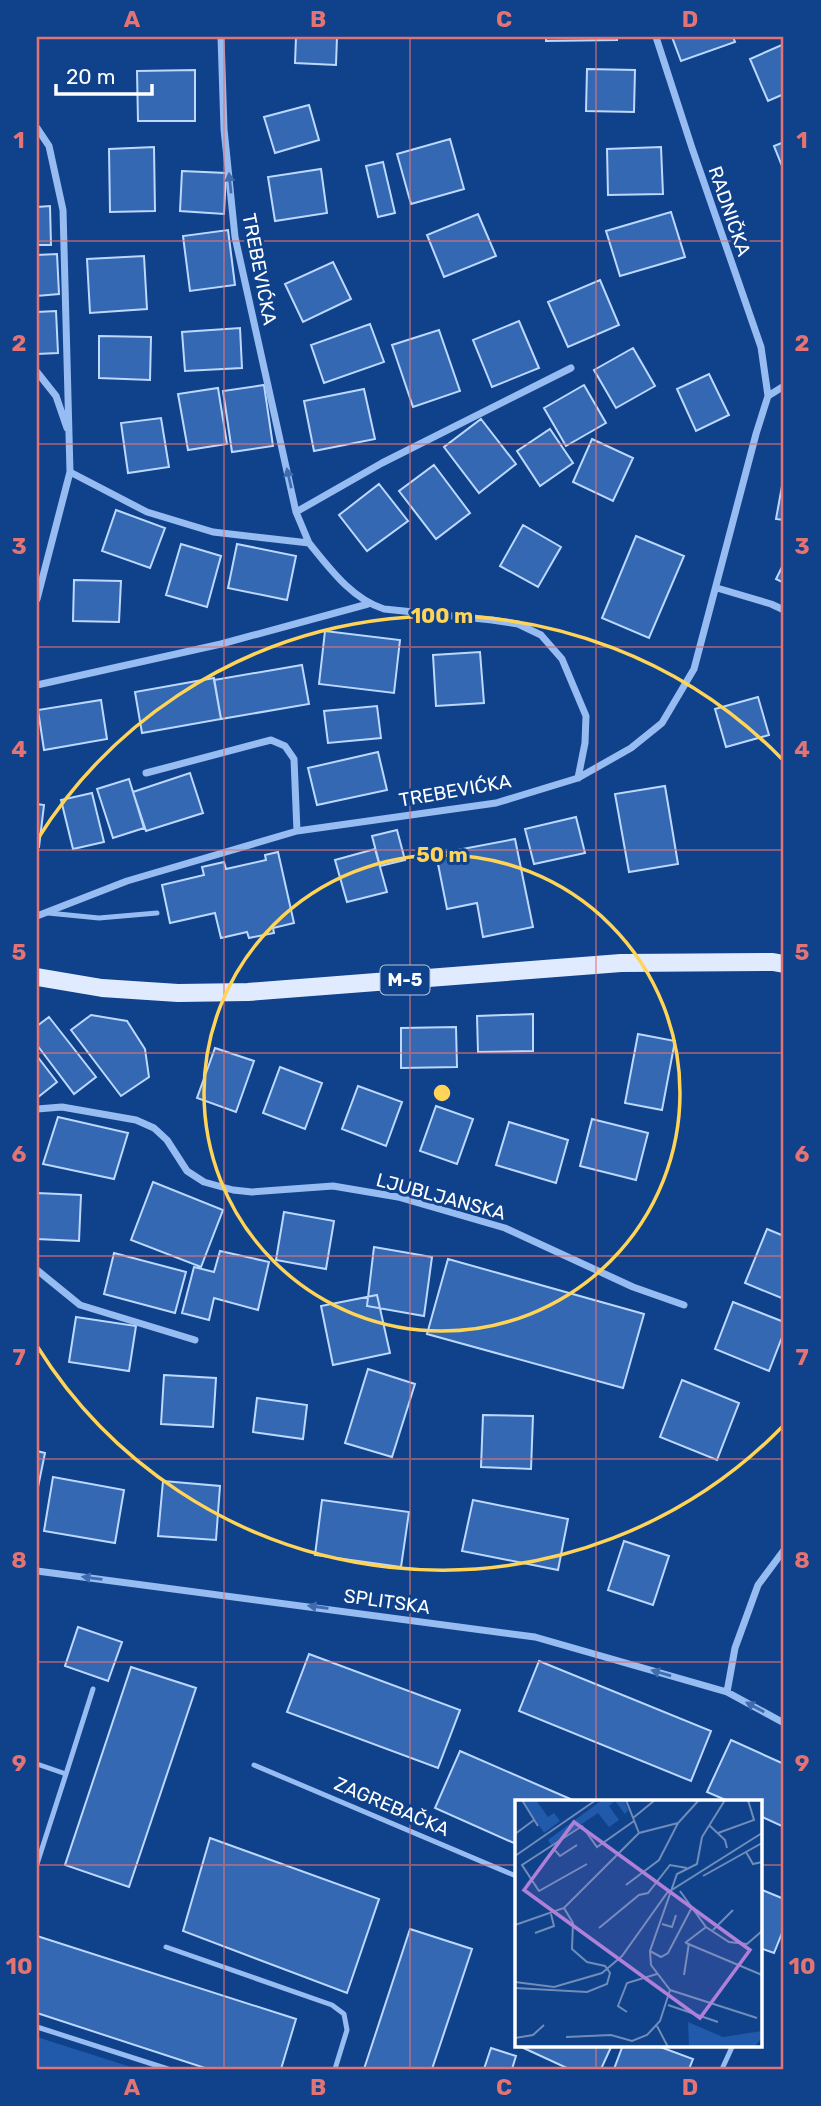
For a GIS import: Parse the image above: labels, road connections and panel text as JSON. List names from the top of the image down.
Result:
{
  "streets": {
    "main road": ["M-5"],
    "street": [
      "RADNIČKA",
      "TREBEVIĆKA",
      "LJUBLJANSKA",
      "SPLITSKA"
    ],
    "lane": ["ZAGREBAČKA"]
  },
  "crossings": [
    ["RADNIČKA", "TREBEVIĆKA"]
  ],
  "one_way": ["SPLITSKA"],
  "scale_bar": "20 m",
  "grid": {
    "columns": [
      "A",
      "B",
      "C",
      "D"
    ],
    "rows": [
      "1",
      "2",
      "3",
      "4",
      "5",
      "6",
      "7",
      "8",
      "9",
      "10"
    ]
  },
  "rings": ["100 m", "50 m"]
}
